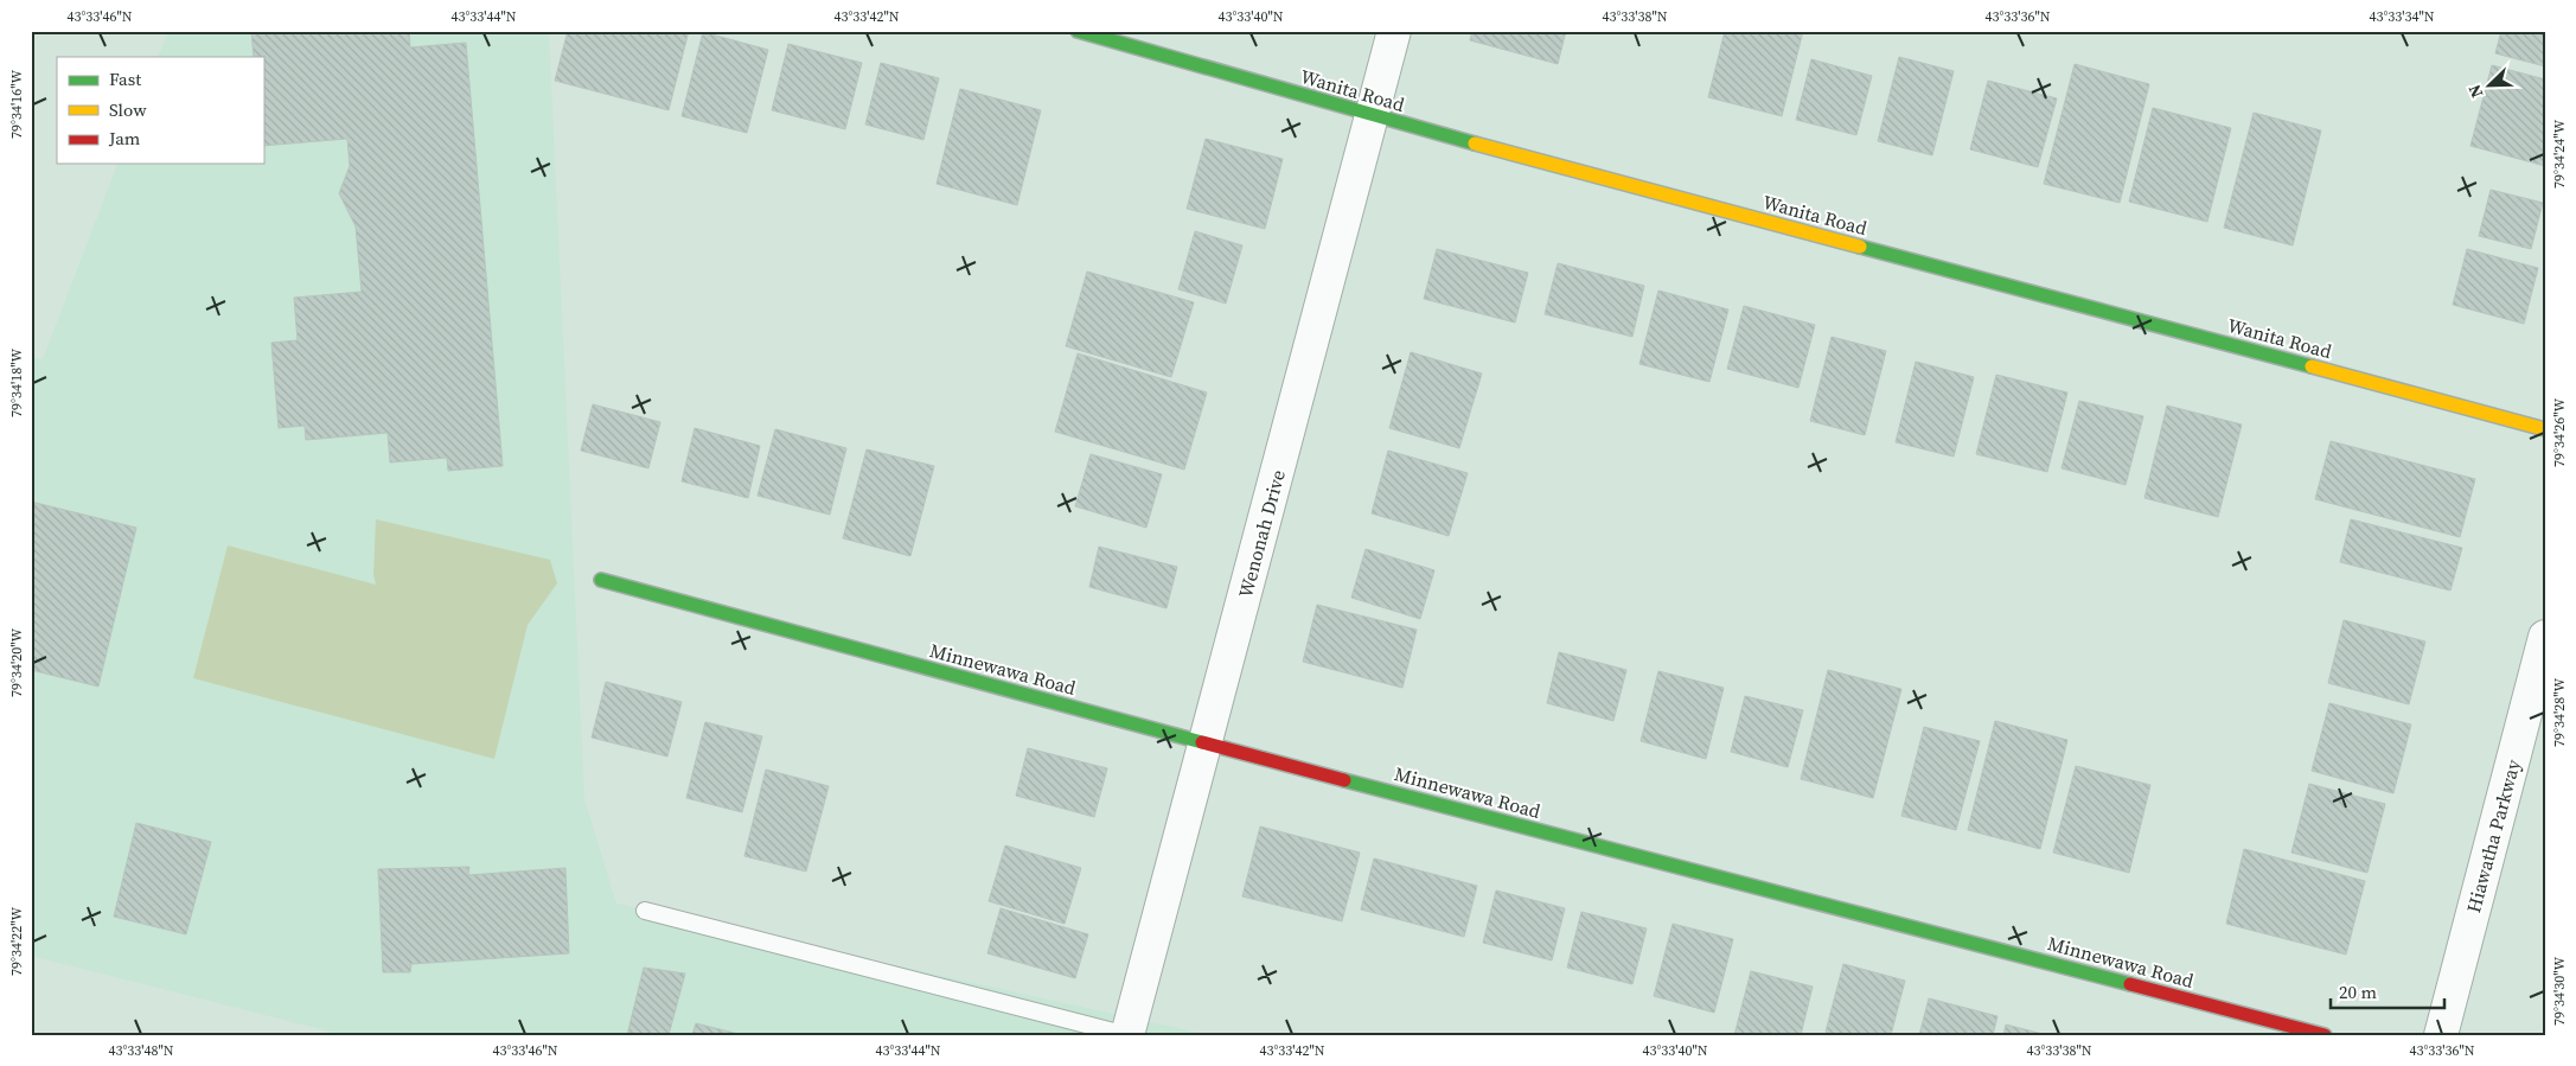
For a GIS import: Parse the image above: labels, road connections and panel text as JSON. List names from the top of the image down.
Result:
{
  "streets": {
    "street": [
      "Wanita Road",
      "Wenonah Drive",
      "Minnewawa Road",
      "Hiawatha Parkway"
    ]
  },
  "crossings": [
    ["Wanita Road", "Wenonah Drive"],
    ["Wenonah Drive", "Minnewawa Road"]
  ],
  "legend": ["Fast", "Slow", "Jam"],
  "scale_bar": "20 m",
  "north": "bottom left",
  "coordinates": [
    "43°33'46\"N",
    "43°33'44\"N",
    "43°33'42\"N",
    "43°33'40\"N",
    "43°33'38\"N",
    "43°33'36\"N",
    "43°33'34\"N",
    "79°34'16\"W",
    "79°34'24\"W",
    "79°34'18\"W",
    "79°34'26\"W",
    "79°34'20\"W",
    "79°34'28\"W",
    "79°34'22\"W",
    "79°34'30\"W",
    "43°33'48\"N"
  ]
}
